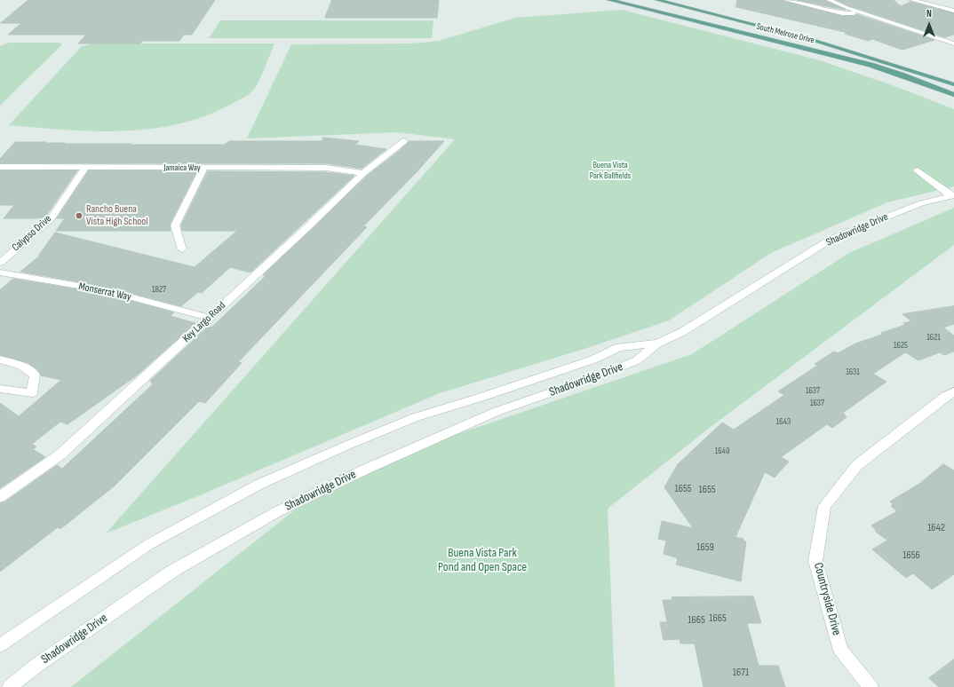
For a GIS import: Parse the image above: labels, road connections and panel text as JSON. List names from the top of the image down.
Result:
{
  "streets": {
    "main road": ["South Melrose Drive"],
    "street": [
      "Jamaica Way",
      "Shadowridge Drive",
      "Calypso Drive",
      "Monserrat Way",
      "Key Largo Road",
      "Countryside Drive"
    ]
  },
  "crossings": [
    ["Jamaica Way", "Calypso Drive"],
    ["Jamaica Way", "Key Largo Road"],
    ["Monserrat Way", "Key Largo Road"]
  ],
  "parks": ["Buena Vista Park Ballfields", "Buena Vista Park Pond and Open Space"],
  "places": ["Rancho Buena Vista High School"],
  "house_numbers": [
    "1827",
    "1621",
    "1625",
    "1631",
    "1637",
    "1637",
    "1643",
    "1649",
    "1655",
    "1655",
    "1642",
    "1659",
    "1656",
    "1665",
    "1665",
    "1671"
  ],
  "north": "top"
}
